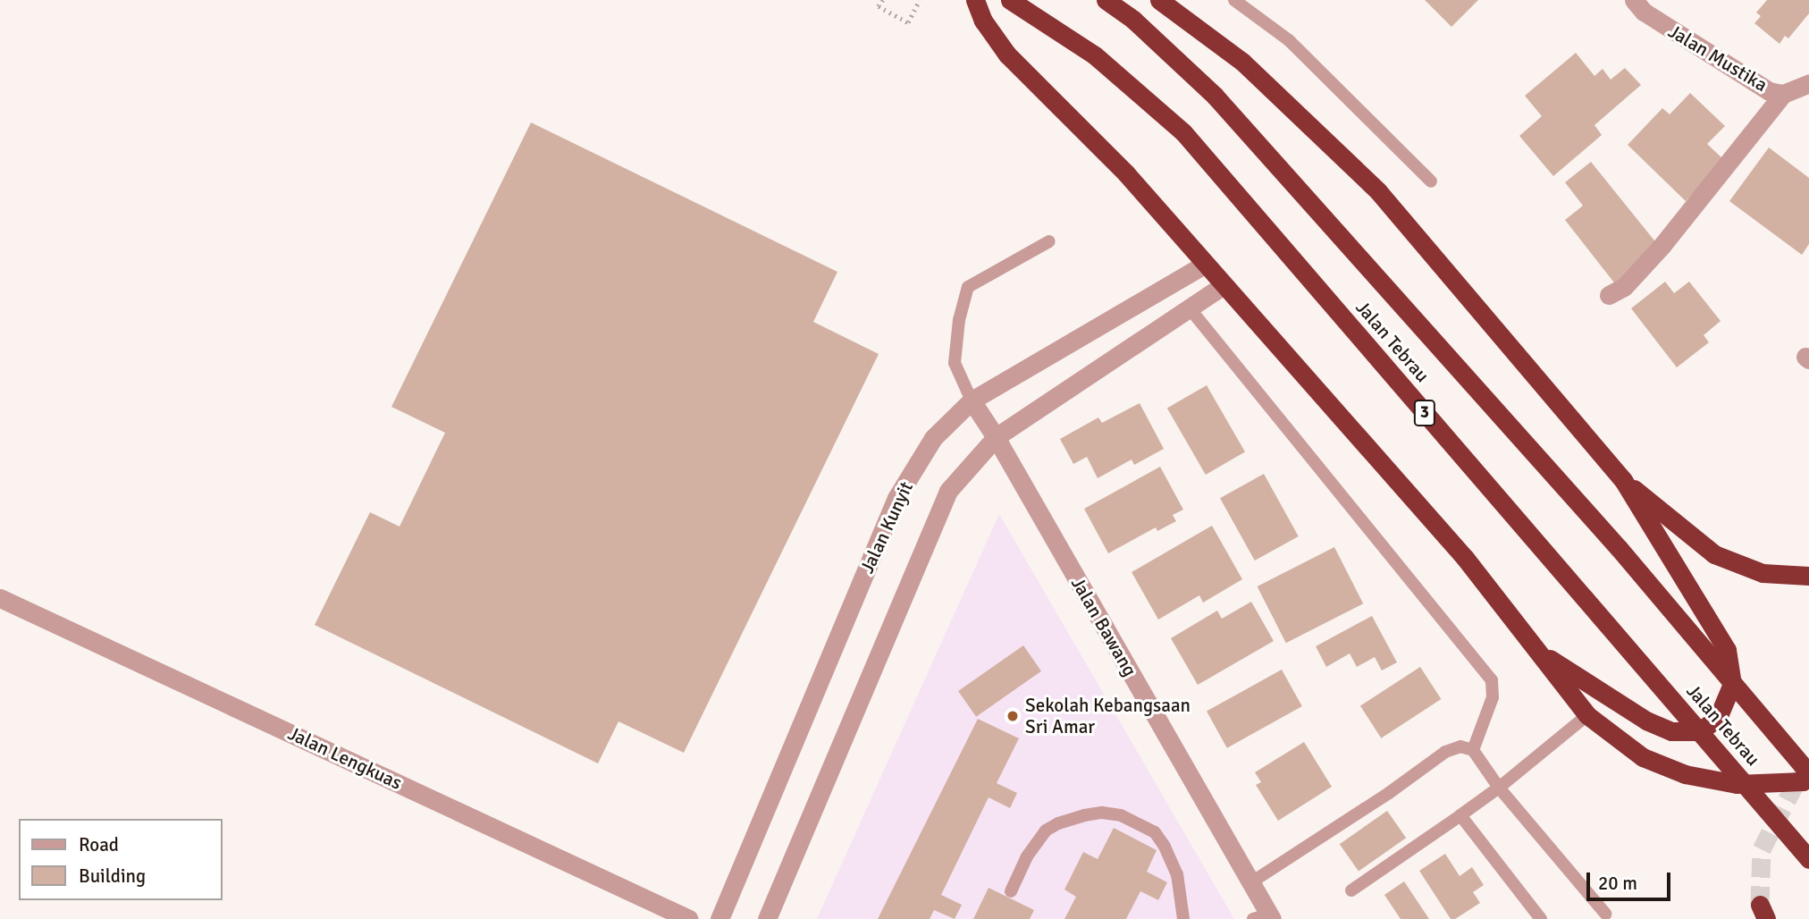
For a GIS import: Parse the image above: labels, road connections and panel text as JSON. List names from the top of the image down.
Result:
{
  "streets": {
    "highway": ["Jalan Tebrau", "3"],
    "street": [
      "Jalan Mustika",
      "Jalan Kunyit",
      "Jalan Bawang",
      "Jalan Lengkuas"
    ]
  },
  "crossings": [
    ["Jalan Kunyit", "Jalan Bawang"]
  ],
  "places": ["Sekolah Kebangsaan Sri Amar"],
  "legend": ["Road", "Building"],
  "scale_bar": "20 m"
}
